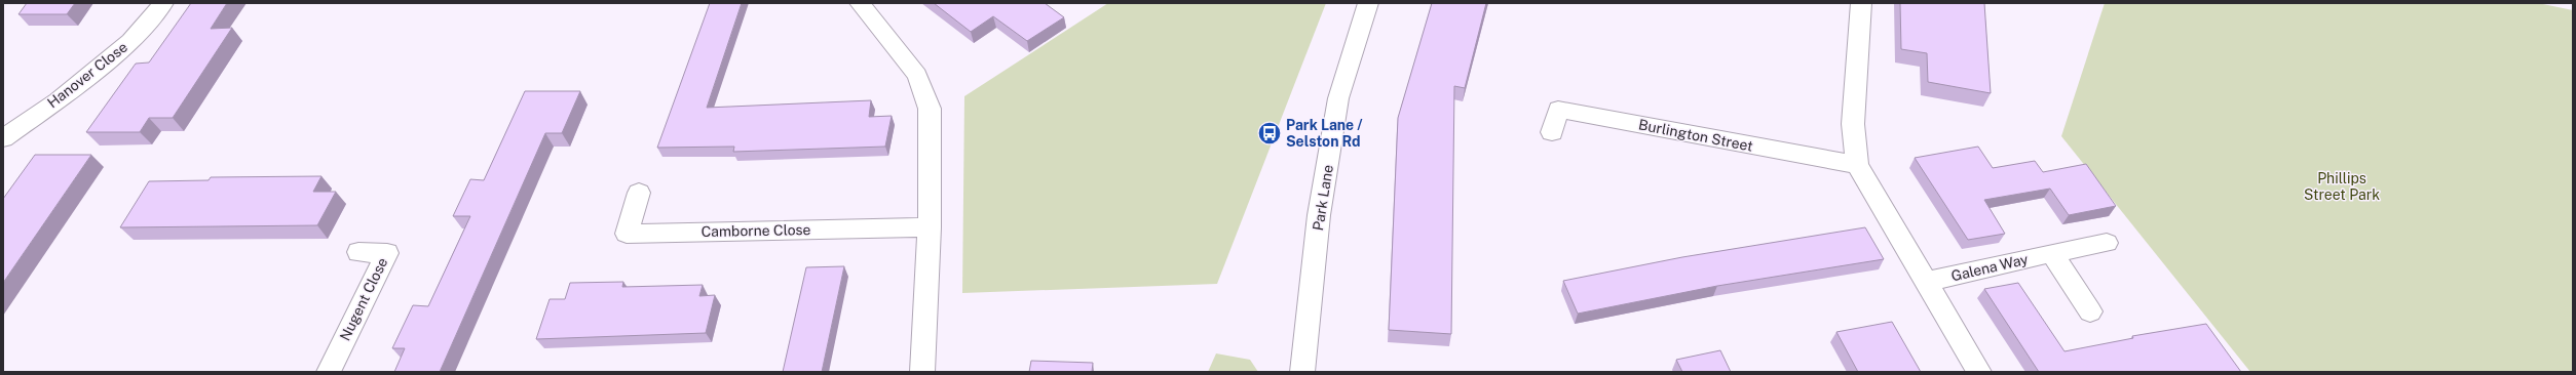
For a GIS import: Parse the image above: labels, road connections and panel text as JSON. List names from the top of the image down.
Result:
{
  "streets": {
    "street": [
      "Hanover Close",
      "Burlington Street",
      "Park Lane",
      "Camborne Close",
      "Galena Way",
      "Nugent Close"
    ]
  },
  "parks": ["Phillips Street Park"],
  "places": {
    "bus stop": ["Park Lane / Selston Rd"]
  }
}
